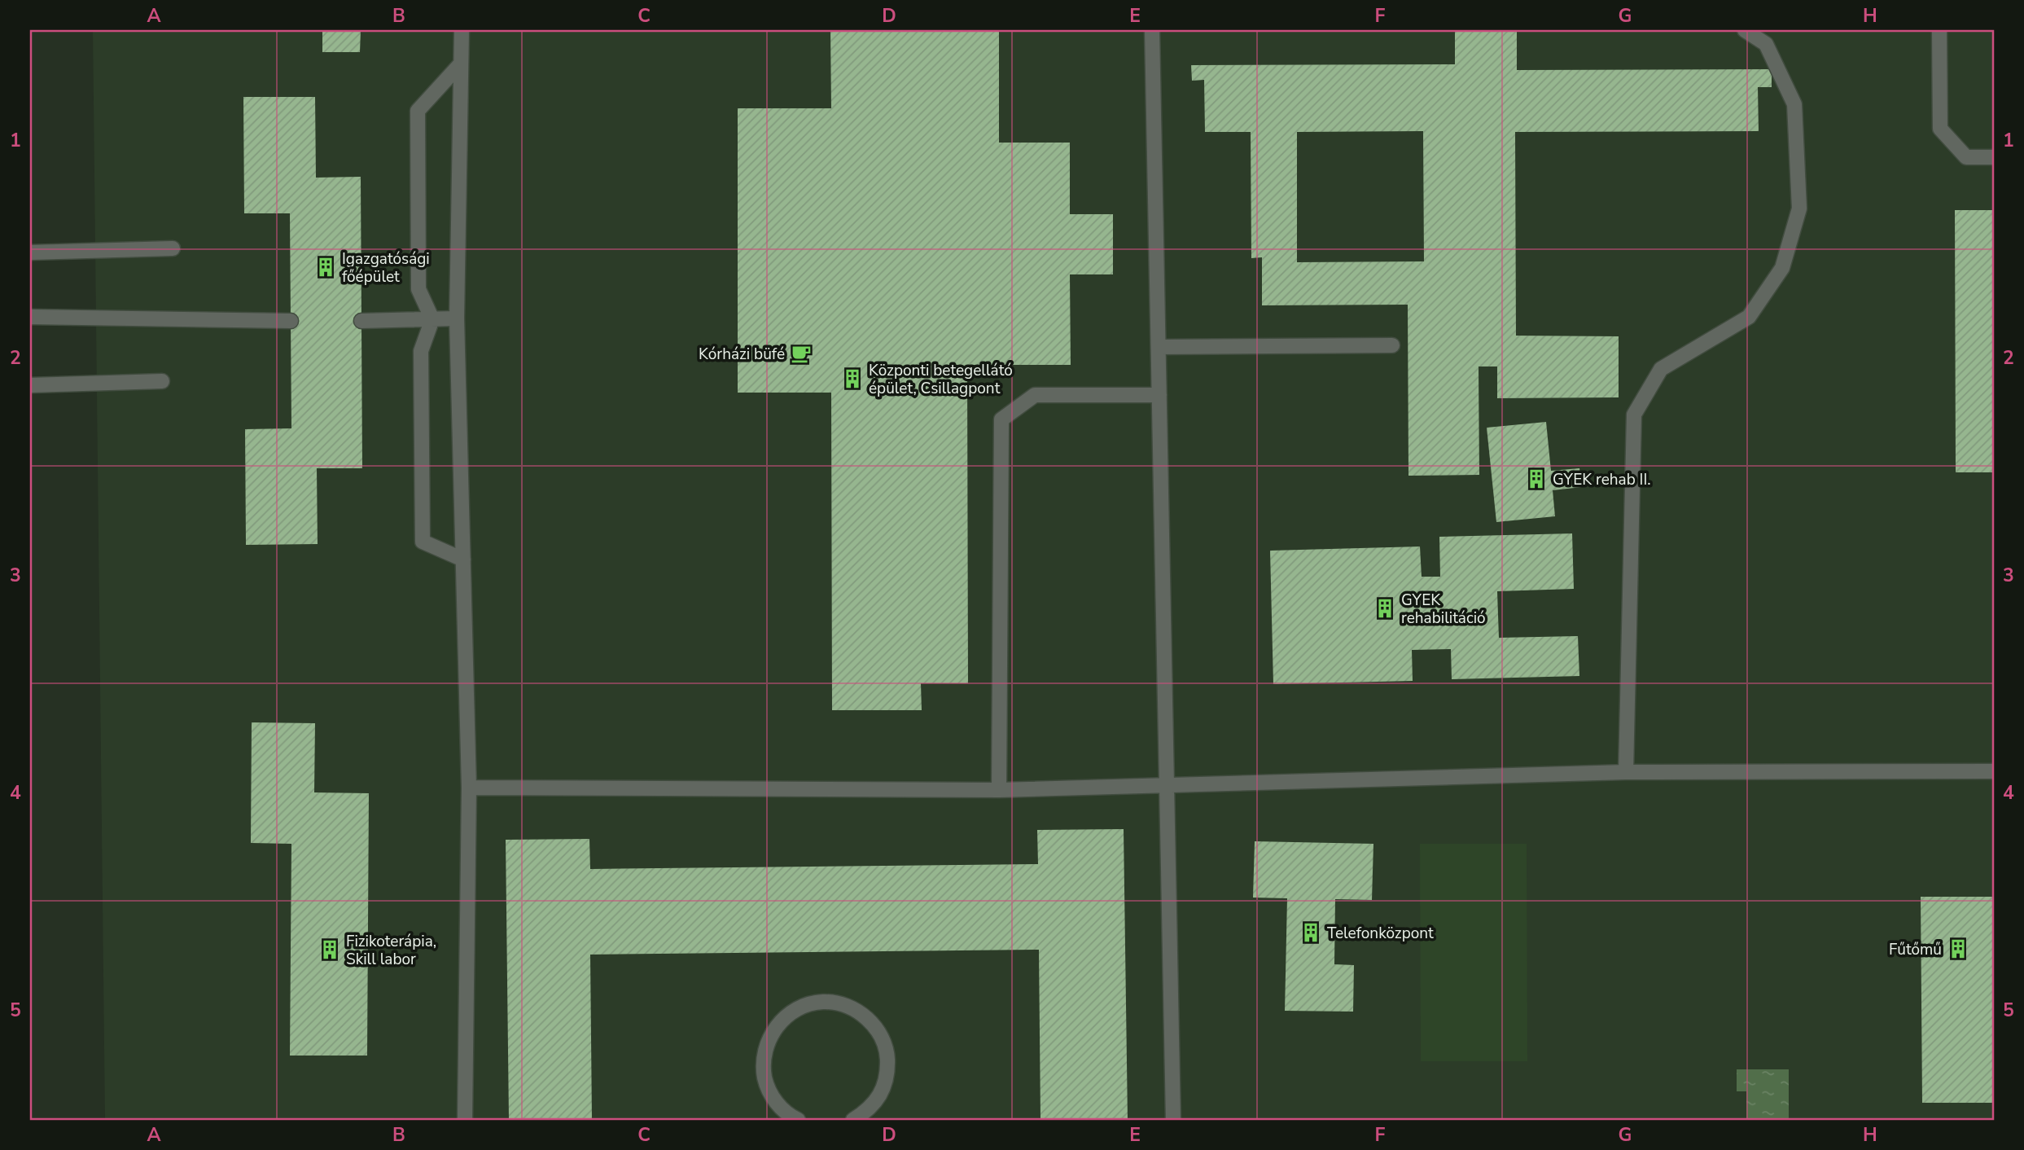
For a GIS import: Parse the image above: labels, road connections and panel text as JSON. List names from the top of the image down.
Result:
{
  "places": {
    "building": [
      "Igazgatósági főépület",
      "Központi betegellátó épület, Csillagpont",
      "GYEK rehab II.",
      "GYEK rehabilitáció",
      "Telefonközpont",
      "Fűtőmű",
      "Fizikoterápia, Skill labor"
    ],
    "cafe": ["Kórházi büfé"]
  },
  "grid": {
    "columns": [
      "A",
      "B",
      "C",
      "D",
      "E",
      "F",
      "G",
      "H"
    ],
    "rows": [
      "1",
      "2",
      "3",
      "4",
      "5"
    ]
  }
}
